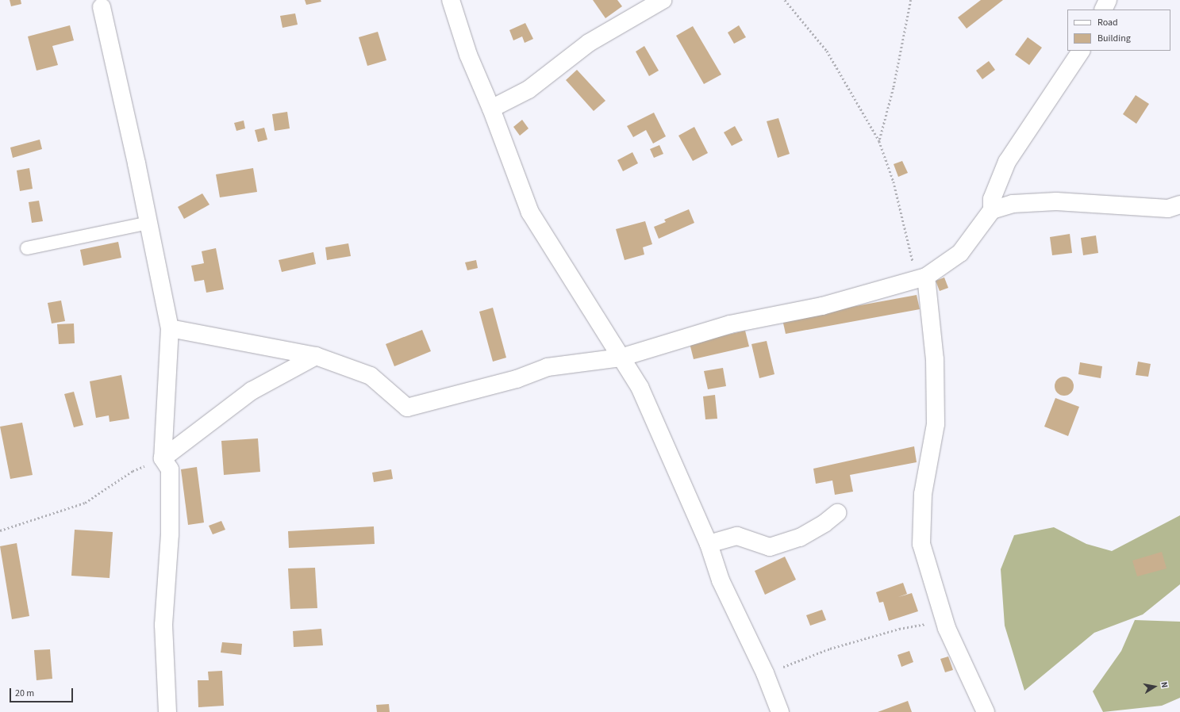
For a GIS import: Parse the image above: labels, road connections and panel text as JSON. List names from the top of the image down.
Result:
{
  "legend": ["Road", "Building"],
  "scale_bar": "20 m",
  "north": "right"
}
